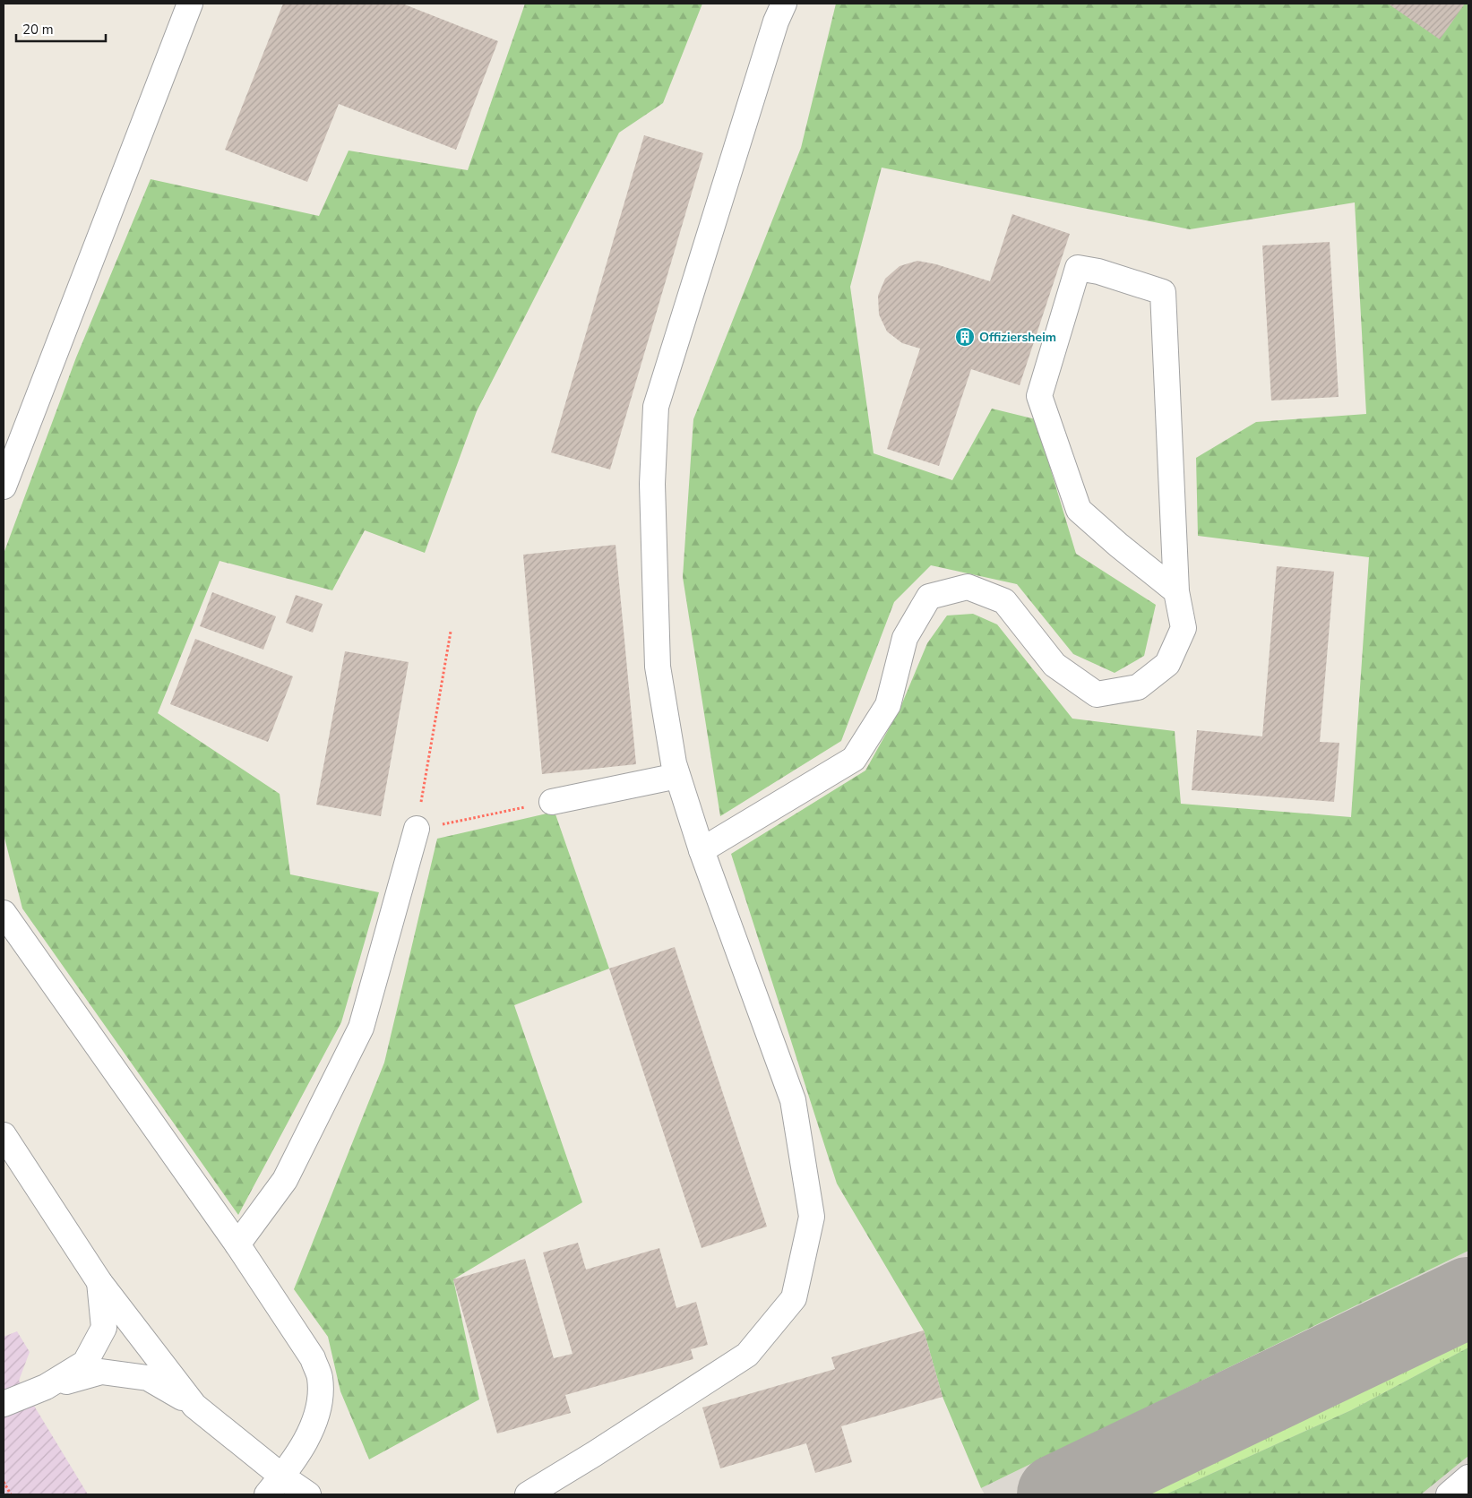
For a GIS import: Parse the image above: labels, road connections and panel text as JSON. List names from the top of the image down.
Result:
{
  "places": {
    "building": ["Offiziersheim"]
  },
  "scale_bar": "20 m"
}
